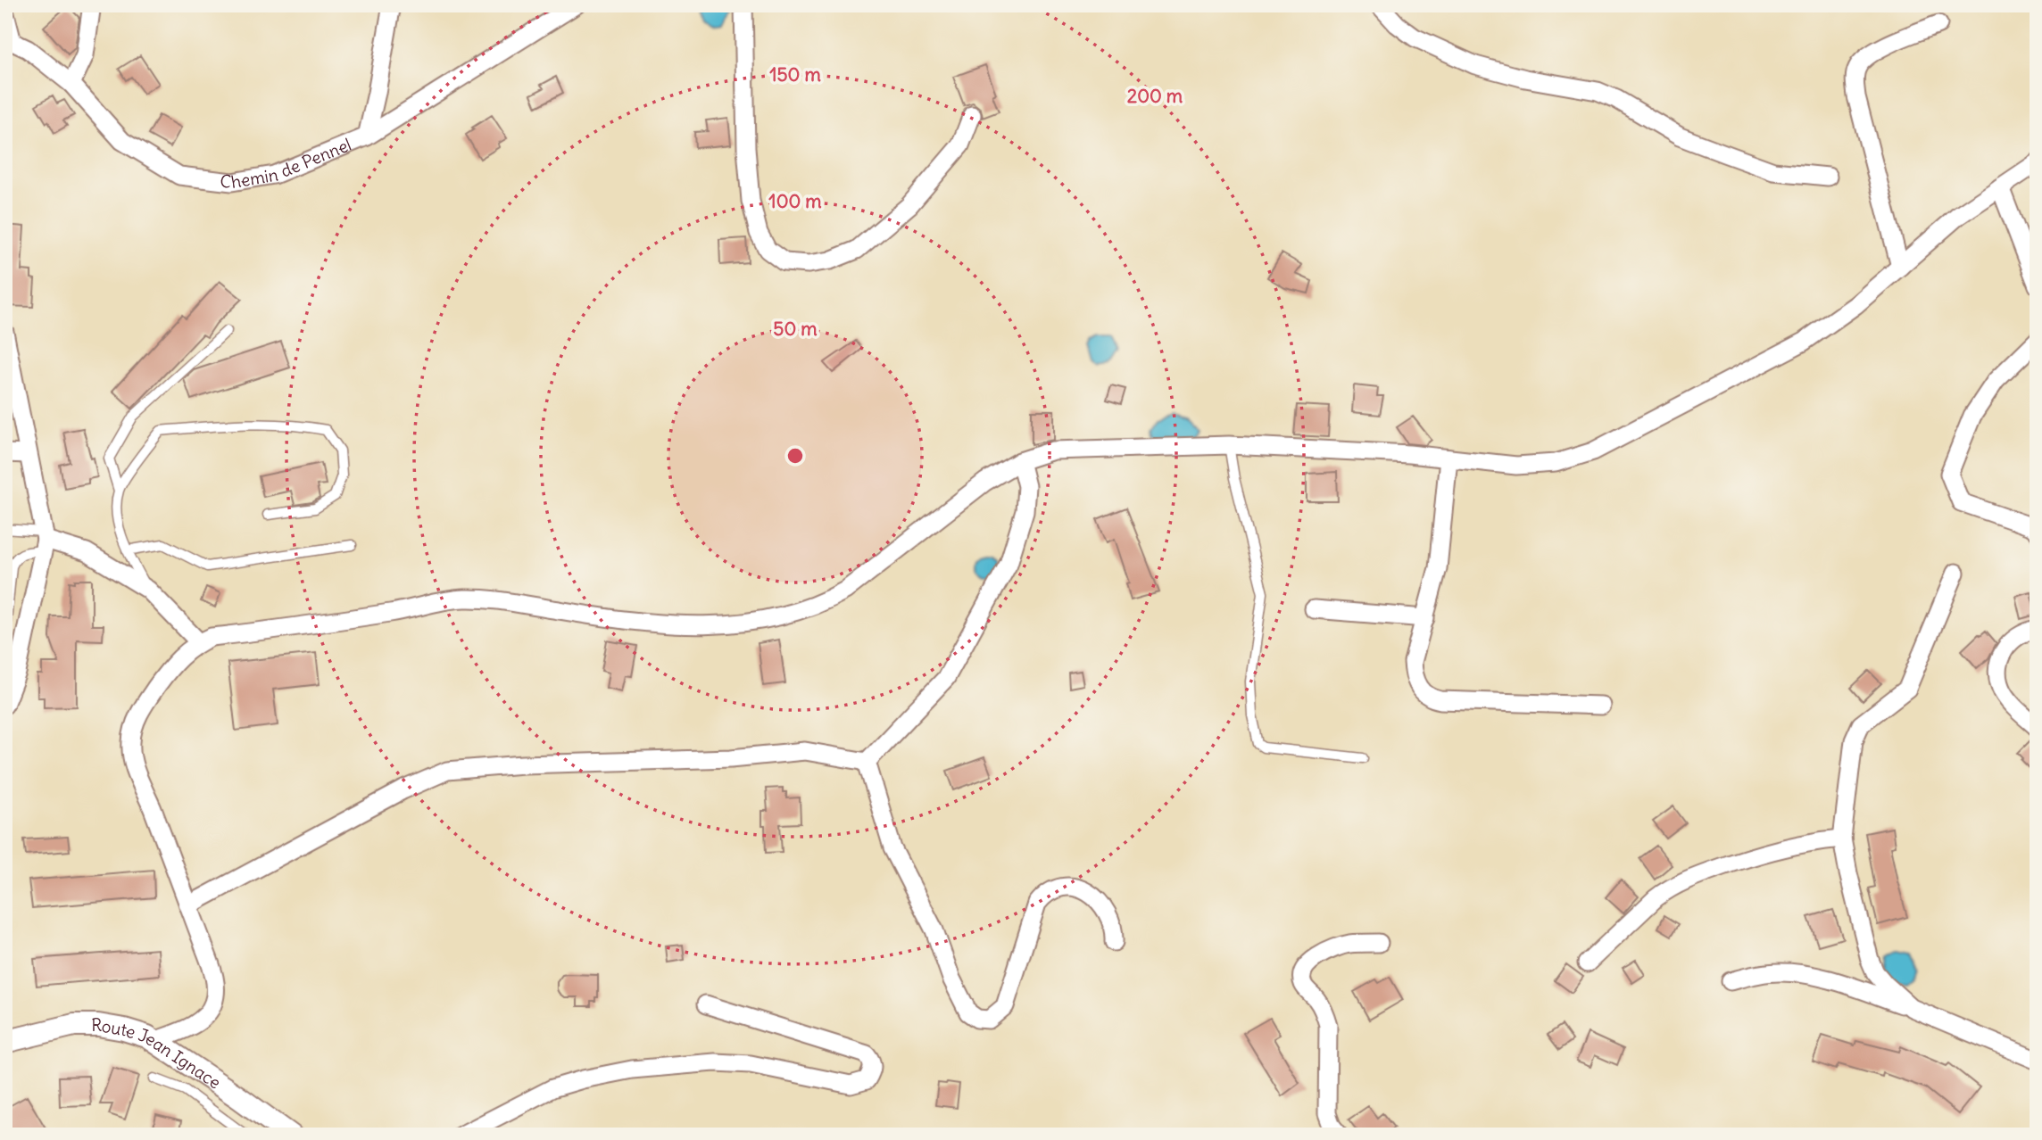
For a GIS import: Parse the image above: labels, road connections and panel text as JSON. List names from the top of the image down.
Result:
{
  "streets": {
    "street": ["Chemin de Pennel", "Route Jean Ignace"]
  },
  "rings": [
    "150 m",
    "200 m",
    "100 m",
    "50 m"
  ]
}
